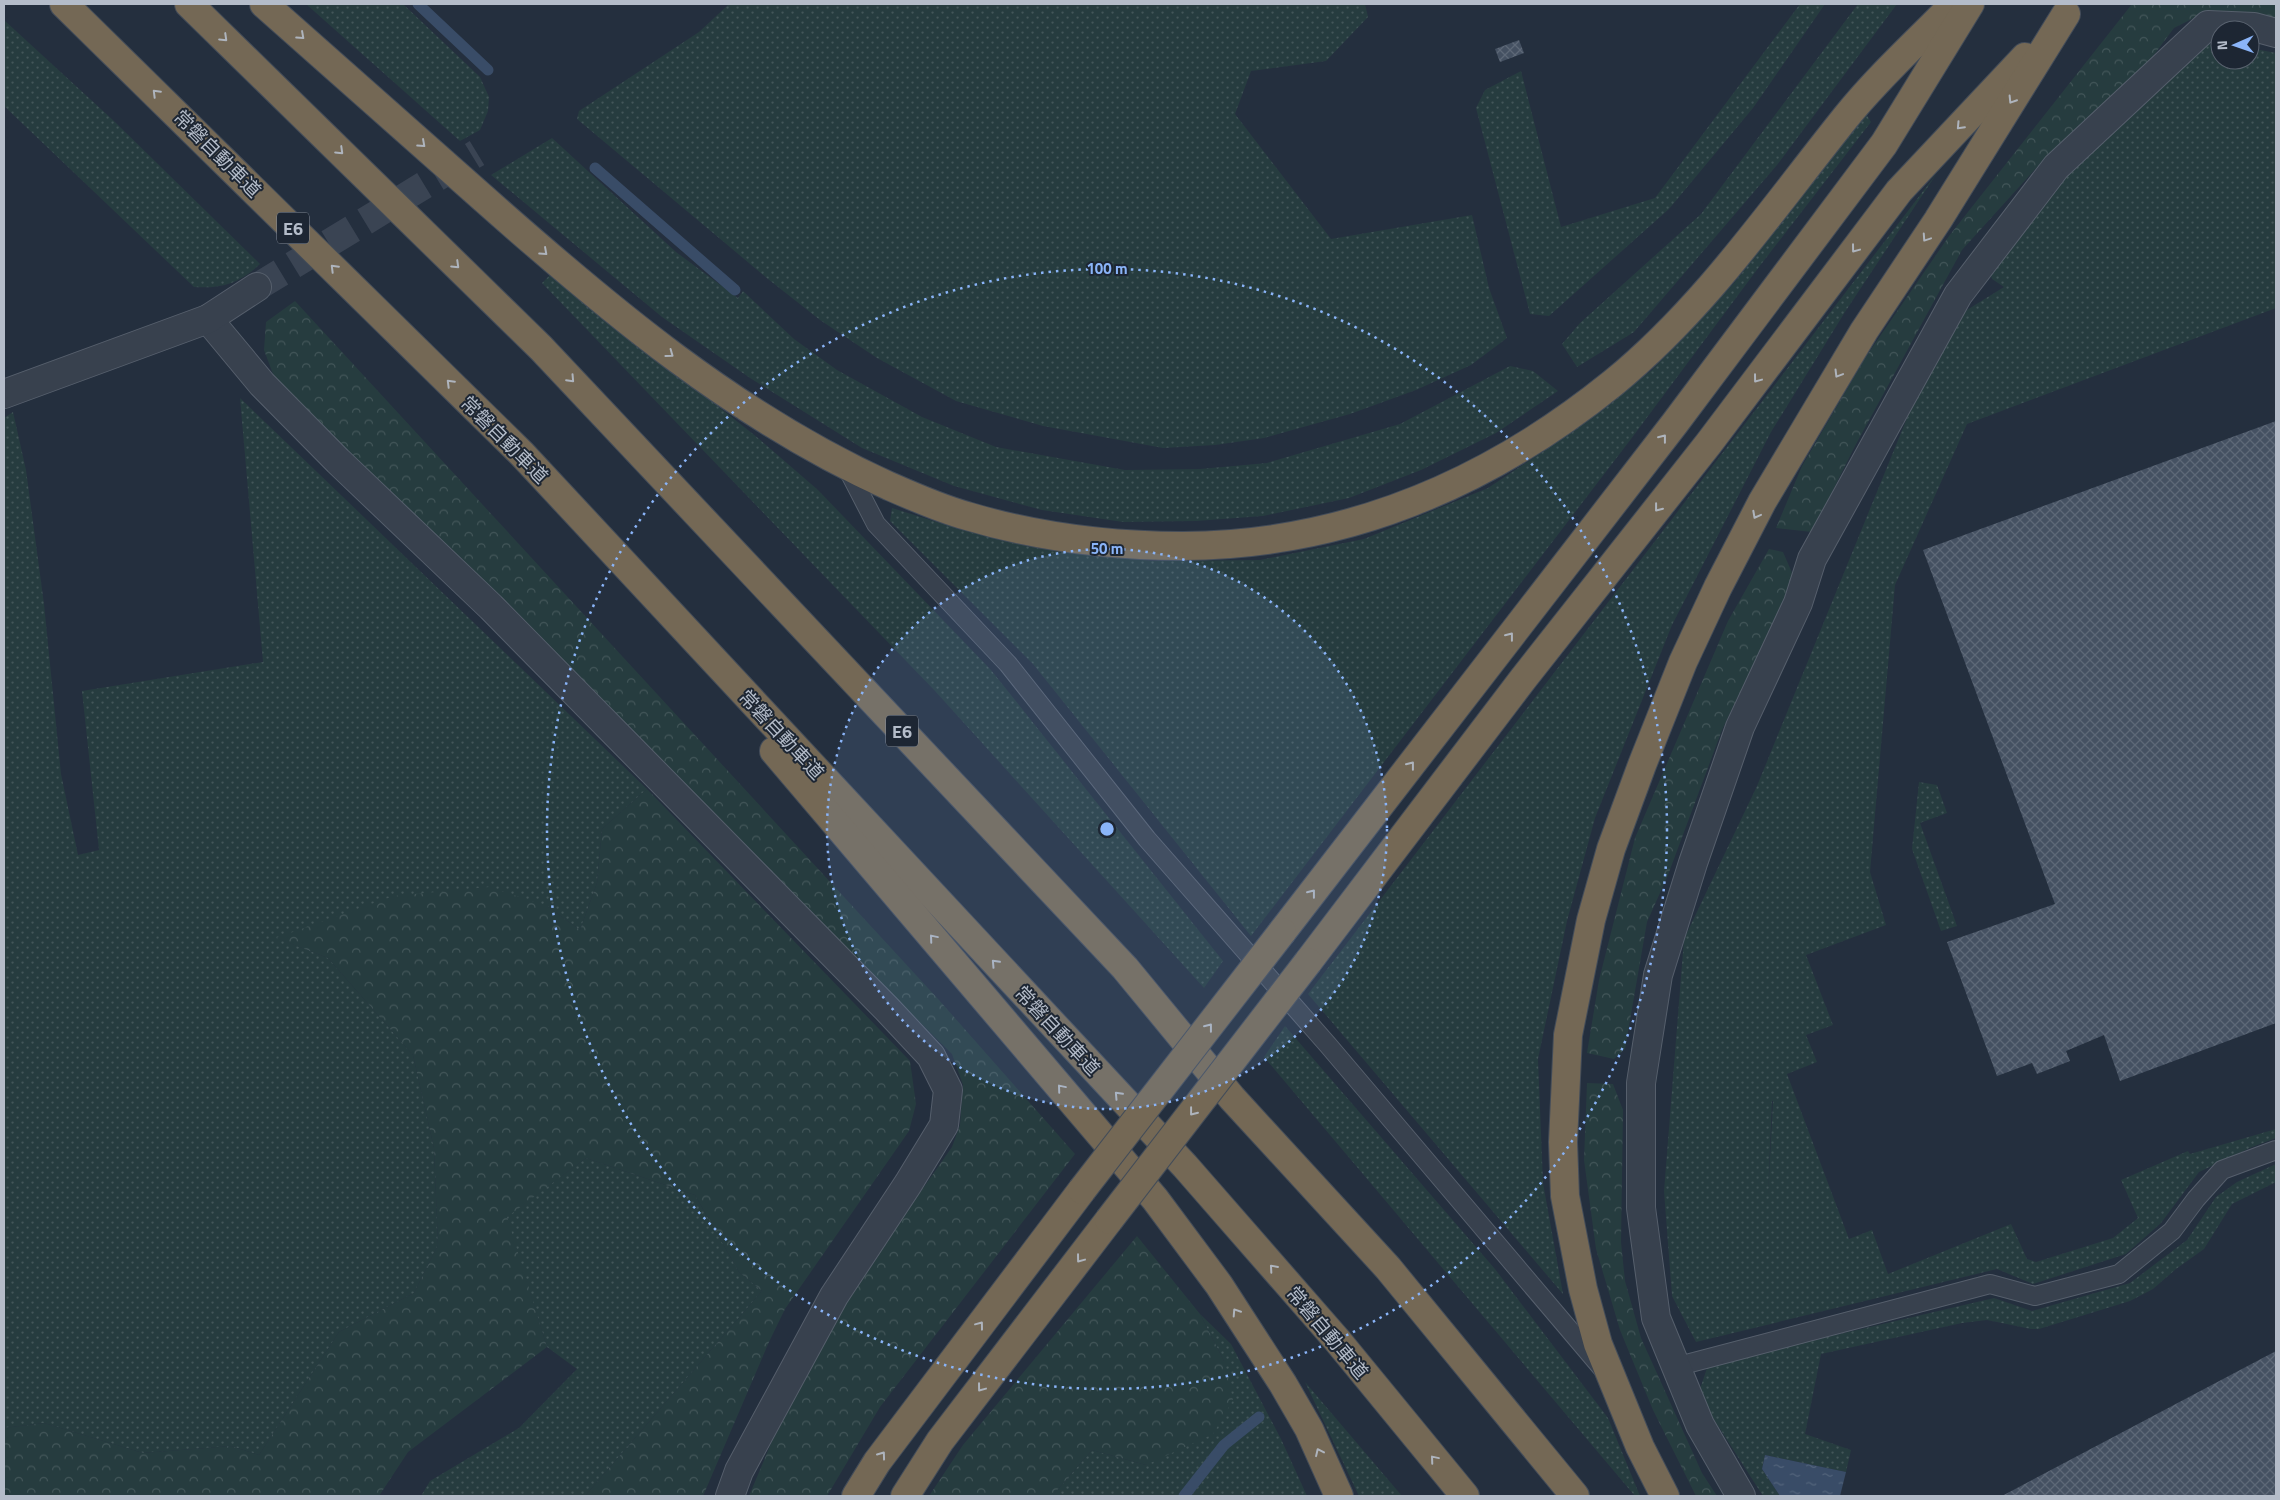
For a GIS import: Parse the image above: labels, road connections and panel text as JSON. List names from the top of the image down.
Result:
{
  "streets": {
    "highway": ["常磐自動車道", "E6"]
  },
  "north": "left",
  "rings": ["100 m", "50 m"]
}
